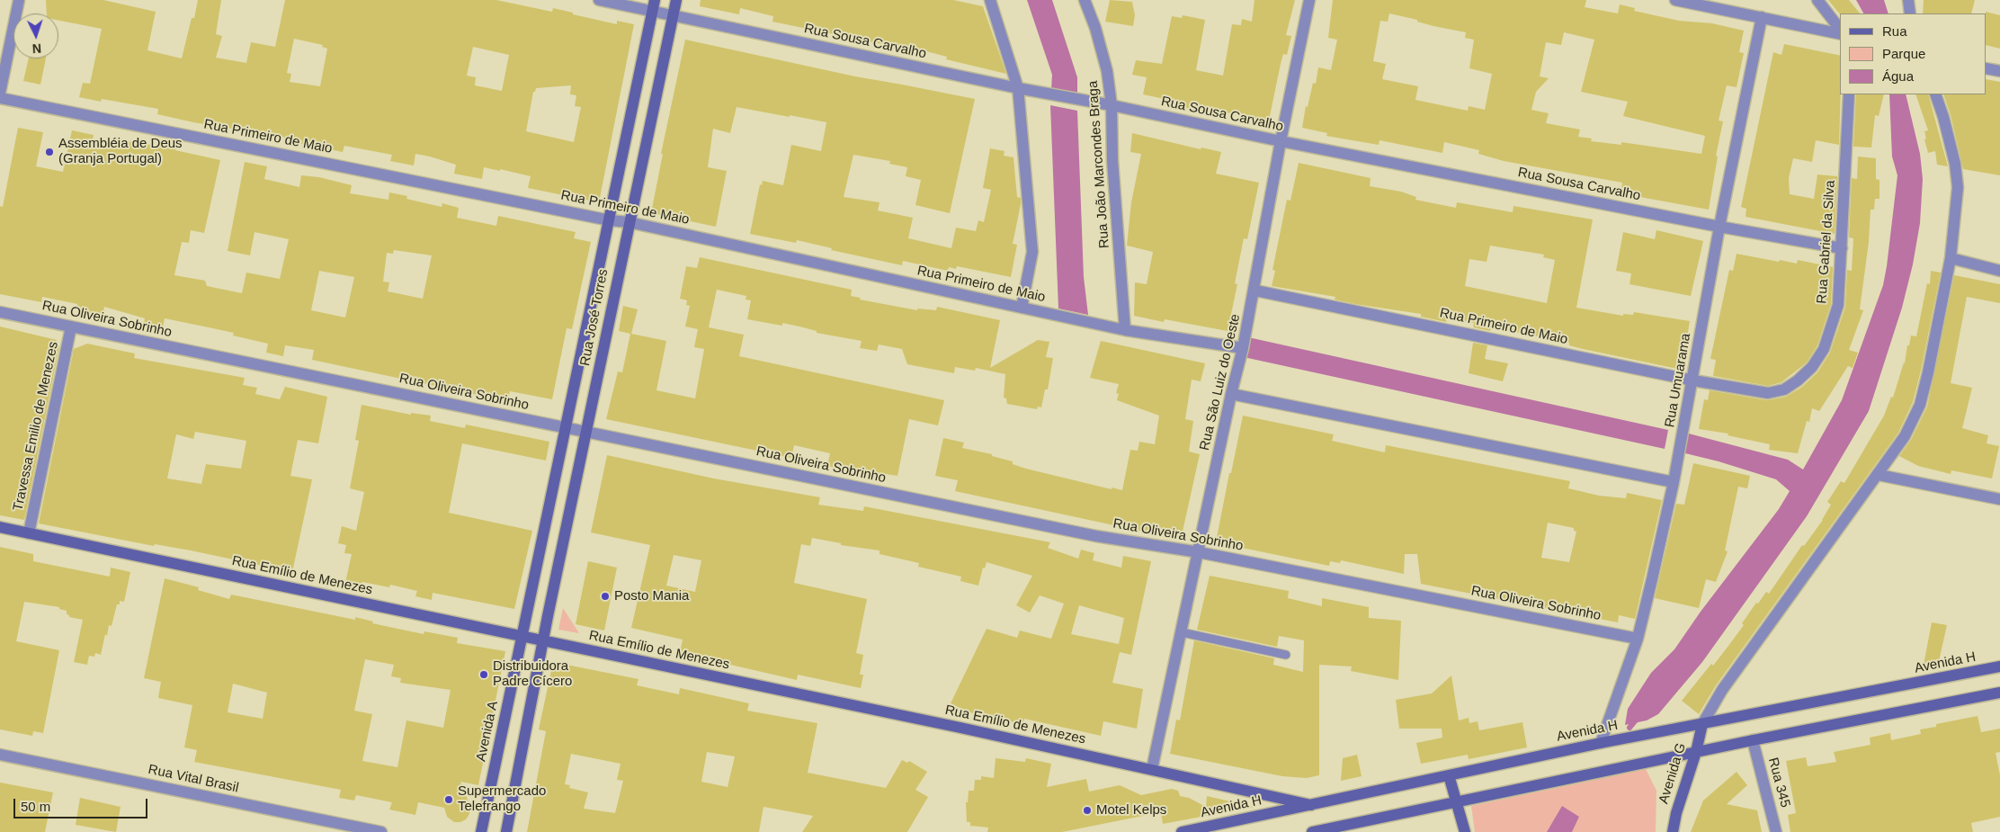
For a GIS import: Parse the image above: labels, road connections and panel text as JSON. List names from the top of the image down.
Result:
{
  "streets": {
    "street": [
      "Rua Sousa Carvalho",
      "Rua Primeiro de Maio",
      "Rua João Marcondes Braga",
      "Rua Gabriel da Silva",
      "Rua José Torres",
      "Rua Oliveira Sobrinho",
      "Rua Umuarama",
      "Rua São Luiz do Oeste",
      "Travessa Emilio de Menezes",
      "Rua Emílio de Menezes",
      "Avenida H",
      "Avenida A",
      "Avenida G",
      "Rua Vital Brasil",
      "Rua 345"
    ]
  },
  "crossings": [
    ["Rua Sousa Carvalho", "Rua João Marcondes Braga"],
    ["Rua Sousa Carvalho", "Rua Gabriel da Silva"],
    ["Rua Sousa Carvalho", "Rua José Torres"],
    ["Rua Sousa Carvalho", "Rua Umuarama"],
    ["Rua Sousa Carvalho", "Rua São Luiz do Oeste"],
    ["Rua Primeiro de Maio", "Rua João Marcondes Braga"],
    ["Rua Primeiro de Maio", "Rua Gabriel da Silva"],
    ["Rua Primeiro de Maio", "Rua José Torres"],
    ["Rua Primeiro de Maio", "Rua Umuarama"],
    ["Rua Primeiro de Maio", "Rua São Luiz do Oeste"],
    ["Rua José Torres", "Rua Oliveira Sobrinho"],
    ["Rua José Torres", "Rua Emílio de Menezes"],
    ["Rua José Torres", "Avenida A"],
    ["Rua Oliveira Sobrinho", "Rua Umuarama"],
    ["Rua Oliveira Sobrinho", "Rua São Luiz do Oeste"],
    ["Rua Oliveira Sobrinho", "Travessa Emilio de Menezes"],
    ["Rua Umuarama", "Avenida H"],
    ["Rua São Luiz do Oeste", "Rua Emílio de Menezes"],
    ["Travessa Emilio de Menezes", "Rua Emílio de Menezes"],
    ["Rua Emílio de Menezes", "Avenida H"],
    ["Rua Emílio de Menezes", "Avenida A"],
    ["Avenida H", "Avenida G"]
  ],
  "places": [
    "Assembléia de Deus (Granja Portugal)",
    "Posto Mania",
    "Distribuidora Padre Cícero",
    "Supermercado Telefrango",
    "Motel Kelps"
  ],
  "legend": ["Rua", "Parque", "Água"],
  "scale_bar": "50 m",
  "north": "bottom"
}
